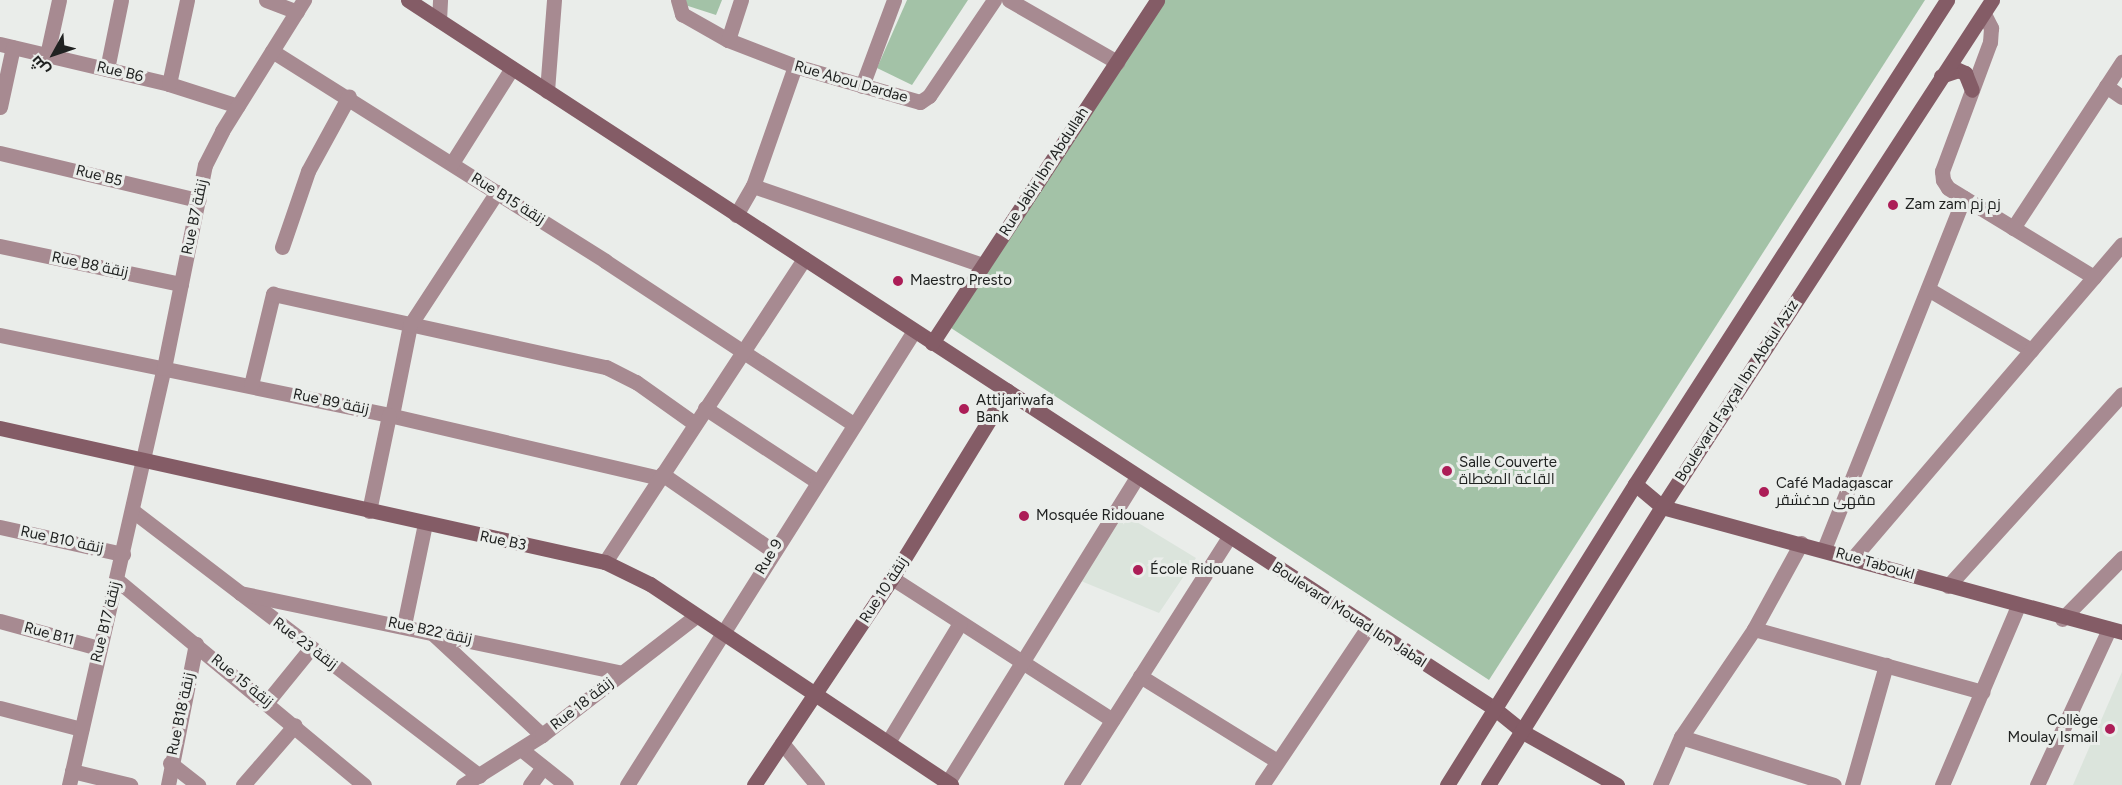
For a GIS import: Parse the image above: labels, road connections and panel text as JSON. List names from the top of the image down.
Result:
{
  "streets": {
    "main road": [
      "Rue Jabir Ibn Abdullah",
      "Boulevard Fayçal Ibn Abdul Aziz",
      "Rue B3",
      "Rue Taboukl",
      "Rue 10 زنقة",
      "Boulevard Mouad Ibn Jabal"
    ],
    "street": [
      "Rue B6",
      "Rue Abou Dardae",
      "Rue B5",
      "Rue B15 زنقة",
      "Rue B7 زنقة",
      "Rue B8 زنقة",
      "Rue B9 زنقة",
      "Rue B10 زنقة",
      "Rue 9",
      "Rue B17 زنقة",
      "Rue B22 زنقة",
      "Rue B11",
      "Rue 23 زنقة",
      "Rue 15 زنقة",
      "Rue 18 زنقة",
      "Rue B18 زنقة"
    ]
  },
  "crossings": [
    ["Rue B6", "Rue B7 زنقة"],
    ["Rue Jabir Ibn Abdullah", "Boulevard Mouad Ibn Jabal"],
    ["Rue B5", "Rue B7 زنقة"],
    ["Rue B15 زنقة", "Rue B7 زنقة"],
    ["Rue B15 زنقة", "Rue 9"],
    ["Rue B7 زنقة", "Rue B8 زنقة"],
    ["Rue B7 زنقة", "Rue B9 زنقة"],
    ["Rue B7 زنقة", "Rue B3"],
    ["Rue B7 زنقة", "Rue B17 زنقة"],
    ["Boulevard Fayçal Ibn Abdul Aziz", "Rue Taboukl"],
    ["Boulevard Fayçal Ibn Abdul Aziz", "Boulevard Mouad Ibn Jabal"],
    ["Rue B10 زنقة", "Rue B17 زنقة"],
    ["Rue B3", "Rue 9"],
    ["Rue B3", "Rue 10 زنقة"],
    ["Rue B3", "Rue B17 زنقة"],
    ["Rue B3", "Rue 18 زنقة"],
    ["Rue 9", "Boulevard Mouad Ibn Jabal"],
    ["Rue 10 زنقة", "Boulevard Mouad Ibn Jabal"],
    ["Rue B17 زنقة", "Rue B11"],
    ["Rue B17 زنقة", "Rue 23 زنقة"],
    ["Rue B17 زنقة", "Rue 15 زنقة"],
    ["Rue B22 زنقة", "Rue 23 زنقة"],
    ["Rue B22 زنقة", "Rue 18 زنقة"],
    ["Rue 23 زنقة", "Rue 18 زنقة"],
    ["Rue 15 زنقة", "Rue B18 زنقة"]
  ],
  "places": [
    "Zam zam زم زم",
    "Maestro Presto",
    "Attijariwafa Bank",
    "Salle Couverte القاعة المغطاة",
    "Café Madagascar مقهى مدغشقر",
    "Mosquée Ridouane",
    "École Ridouane",
    "Collège Moulay Ismail"
  ],
  "north": "bottom left"
}
